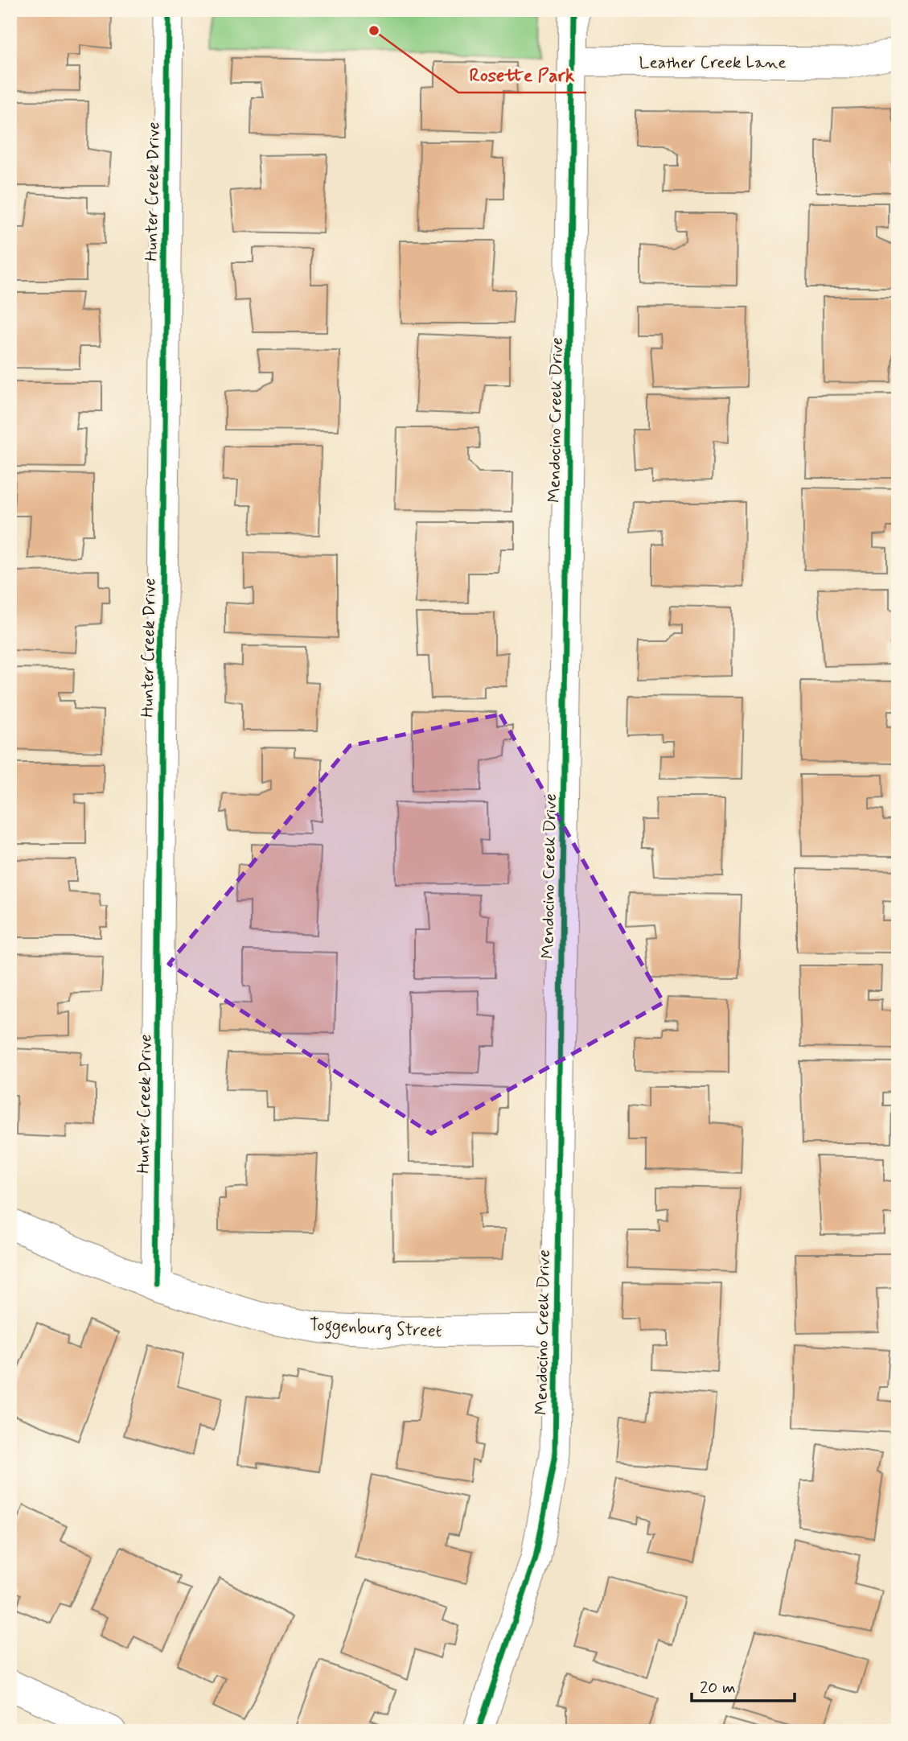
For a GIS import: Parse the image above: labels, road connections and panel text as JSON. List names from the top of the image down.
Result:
{
  "streets": {
    "street": [
      "Leather Creek Lane",
      "Hunter Creek Drive",
      "Mendocino Creek Drive",
      "Toggenburg Street"
    ]
  },
  "crossings": [
    ["Leather Creek Lane", "Mendocino Creek Drive"],
    ["Hunter Creek Drive", "Toggenburg Street"],
    ["Mendocino Creek Drive", "Toggenburg Street"]
  ],
  "places": ["Rosette Park"],
  "scale_bar": "20 m"
}
